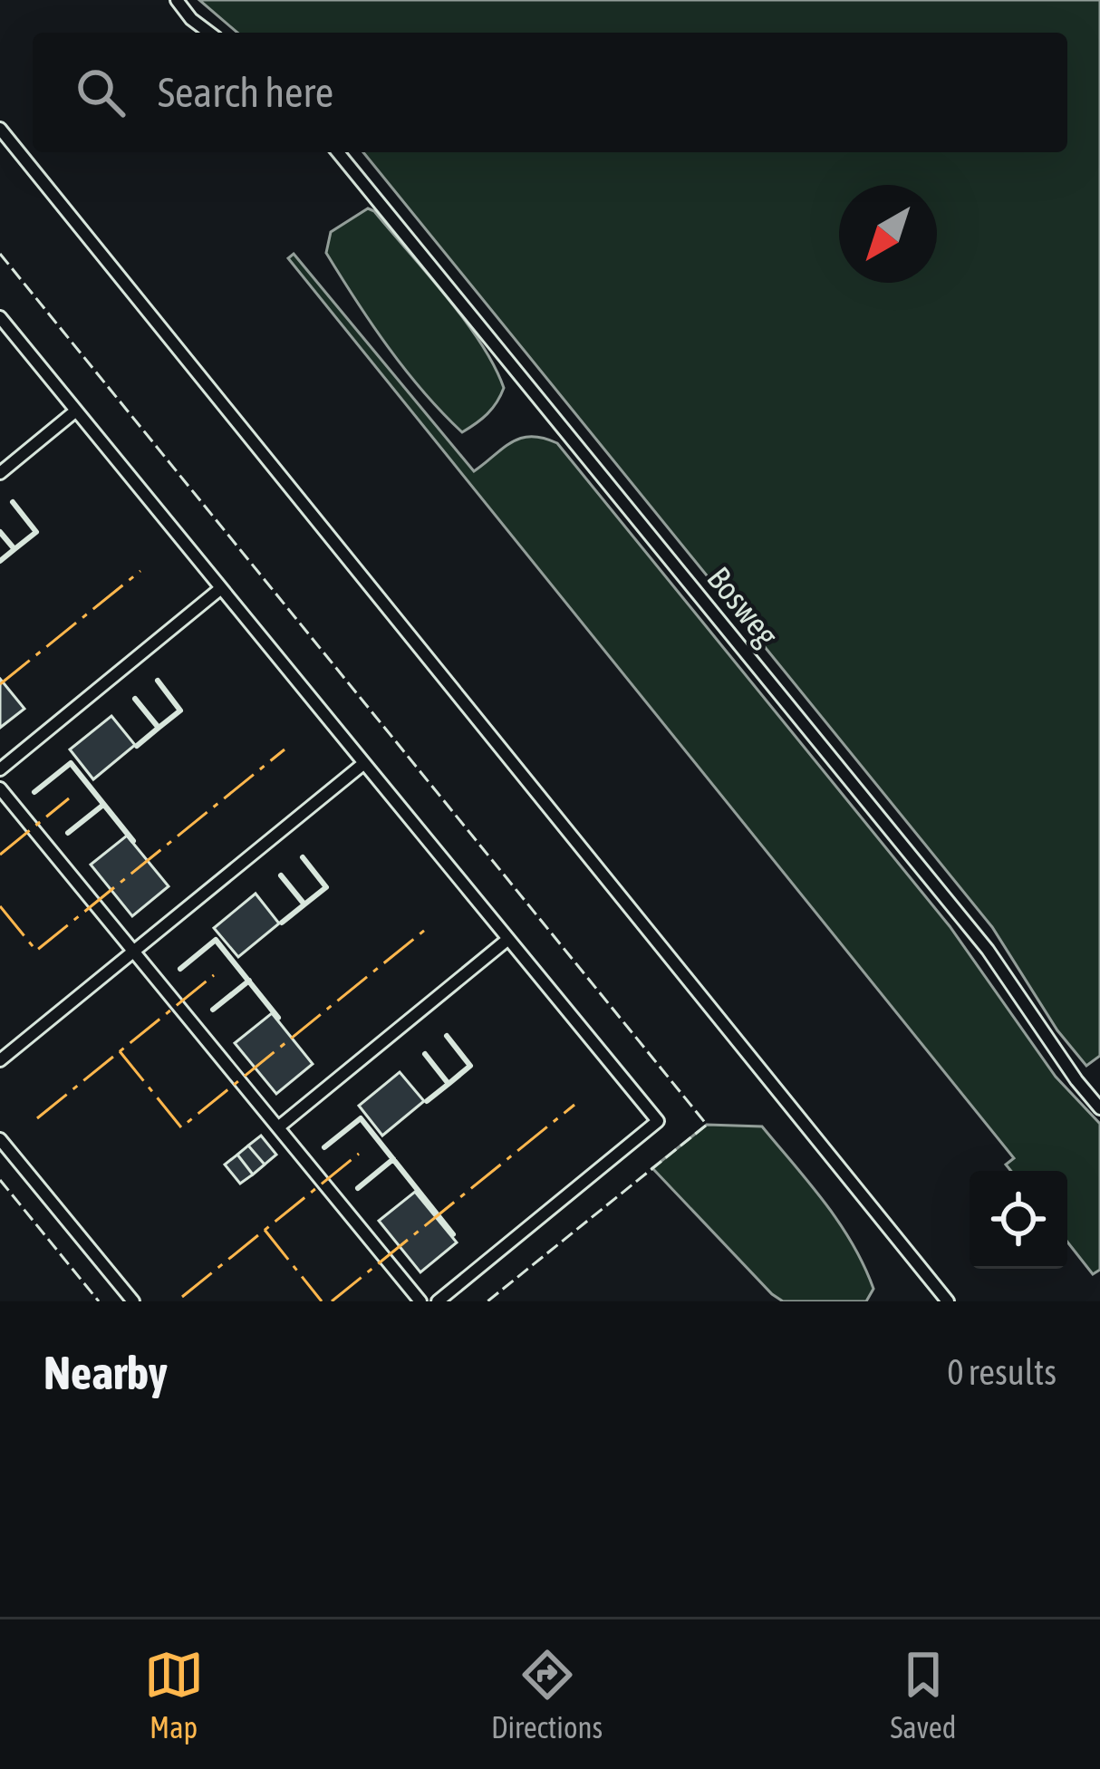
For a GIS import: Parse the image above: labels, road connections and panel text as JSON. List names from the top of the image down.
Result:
{
  "streets": {
    "lane": ["Bosweg"]
  },
  "north": "bottom left",
  "page": {
    "search": "Search here",
    "heading": ["Nearby", "0 results"],
    "nav": ["Map", "Directions", "Saved"]
  }
}
